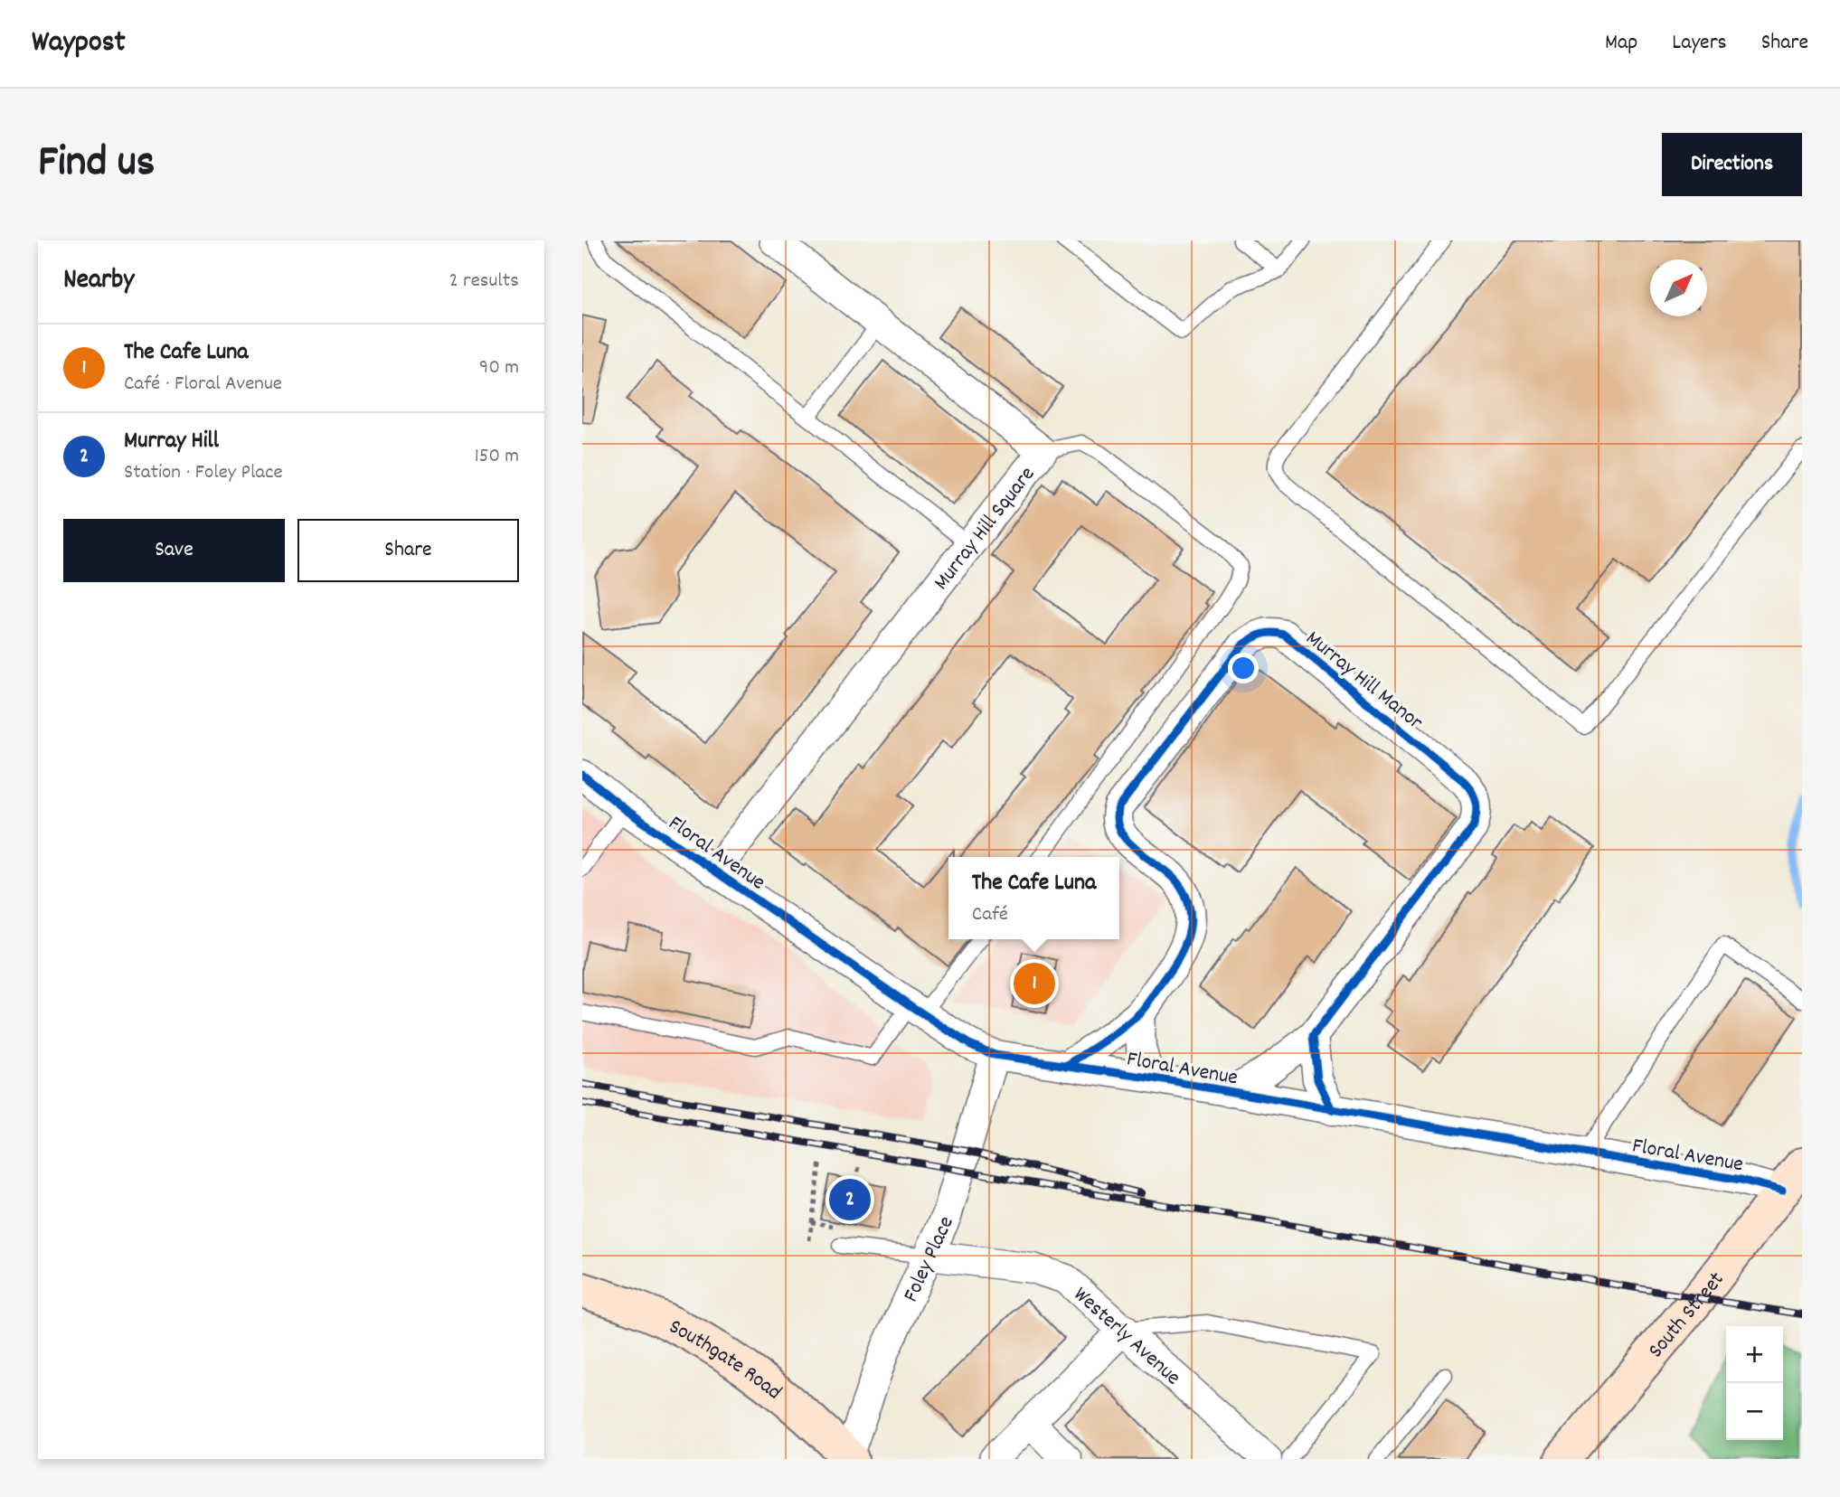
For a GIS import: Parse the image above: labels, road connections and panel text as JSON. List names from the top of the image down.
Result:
{
  "streets": {
    "street": [
      "Murray Hill Square",
      "Murray Hill Manor",
      "Floral Avenue",
      "Foley Place",
      "South Street",
      "Westerly Avenue",
      "Southgate Road"
    ]
  },
  "crossings": [
    ["Murray Hill Square", "Floral Avenue"],
    ["Murray Hill Manor", "Floral Avenue"],
    ["Floral Avenue", "Foley Place"],
    ["Floral Avenue", "South Street"],
    ["Foley Place", "Westerly Avenue"],
    ["Foley Place", "Southgate Road"]
  ],
  "north": "top right",
  "page": {
    "header": "Waypost",
    "nav": ["Map", "Layers", "Share"],
    "title": "Find us",
    "buttons": [
      "Directions",
      ["Save", "Share"]
    ],
    "heading": ["Nearby", "2 results"],
    "list": [
      {
        "mark": "1",
        "name": "The Cafe Luna",
        "note": "Café · Floral Avenue",
        "value": "90 m"
      },
      {
        "mark": "2",
        "name": "Murray Hill",
        "note": "Station · Foley Place",
        "value": "150 m"
      }
    ],
    "popup": ["The Cafe Luna", "Café"],
    "pins": ["1", "2"],
    "map_buttons": ["+", "−"]
  }
}
